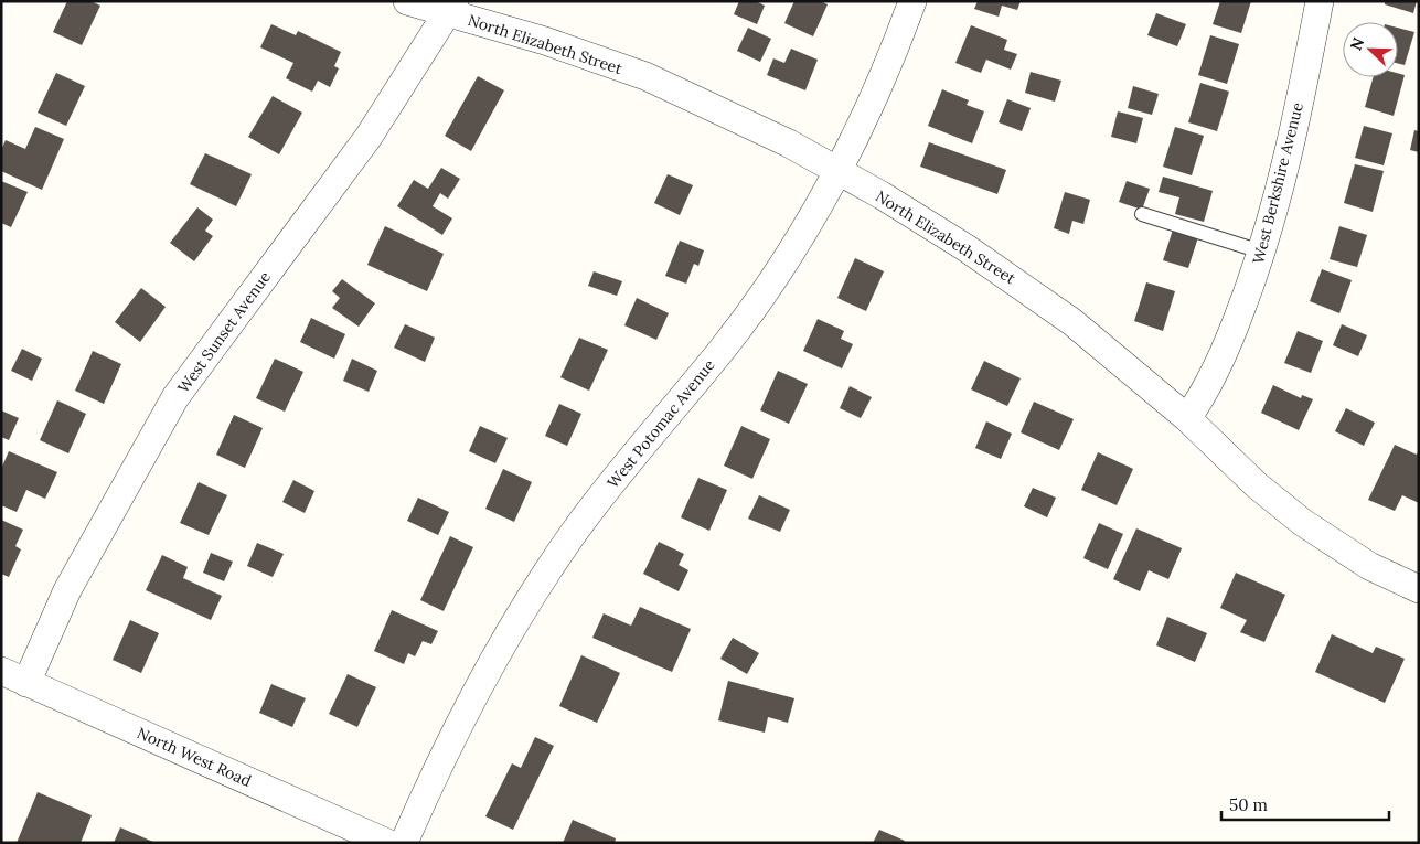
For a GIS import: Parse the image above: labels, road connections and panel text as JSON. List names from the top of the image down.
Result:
{
  "streets": {
    "street": [
      "North Elizabeth Street",
      "West Berkshire Avenue",
      "West Sunset Avenue",
      "West Potomac Avenue",
      "North West Road"
    ]
  },
  "crossings": [
    ["North Elizabeth Street", "West Berkshire Avenue"],
    ["North Elizabeth Street", "West Sunset Avenue"],
    ["North Elizabeth Street", "West Potomac Avenue"],
    ["West Sunset Avenue", "North West Road"]
  ],
  "scale_bar": "50 m",
  "north": "top left"
}
